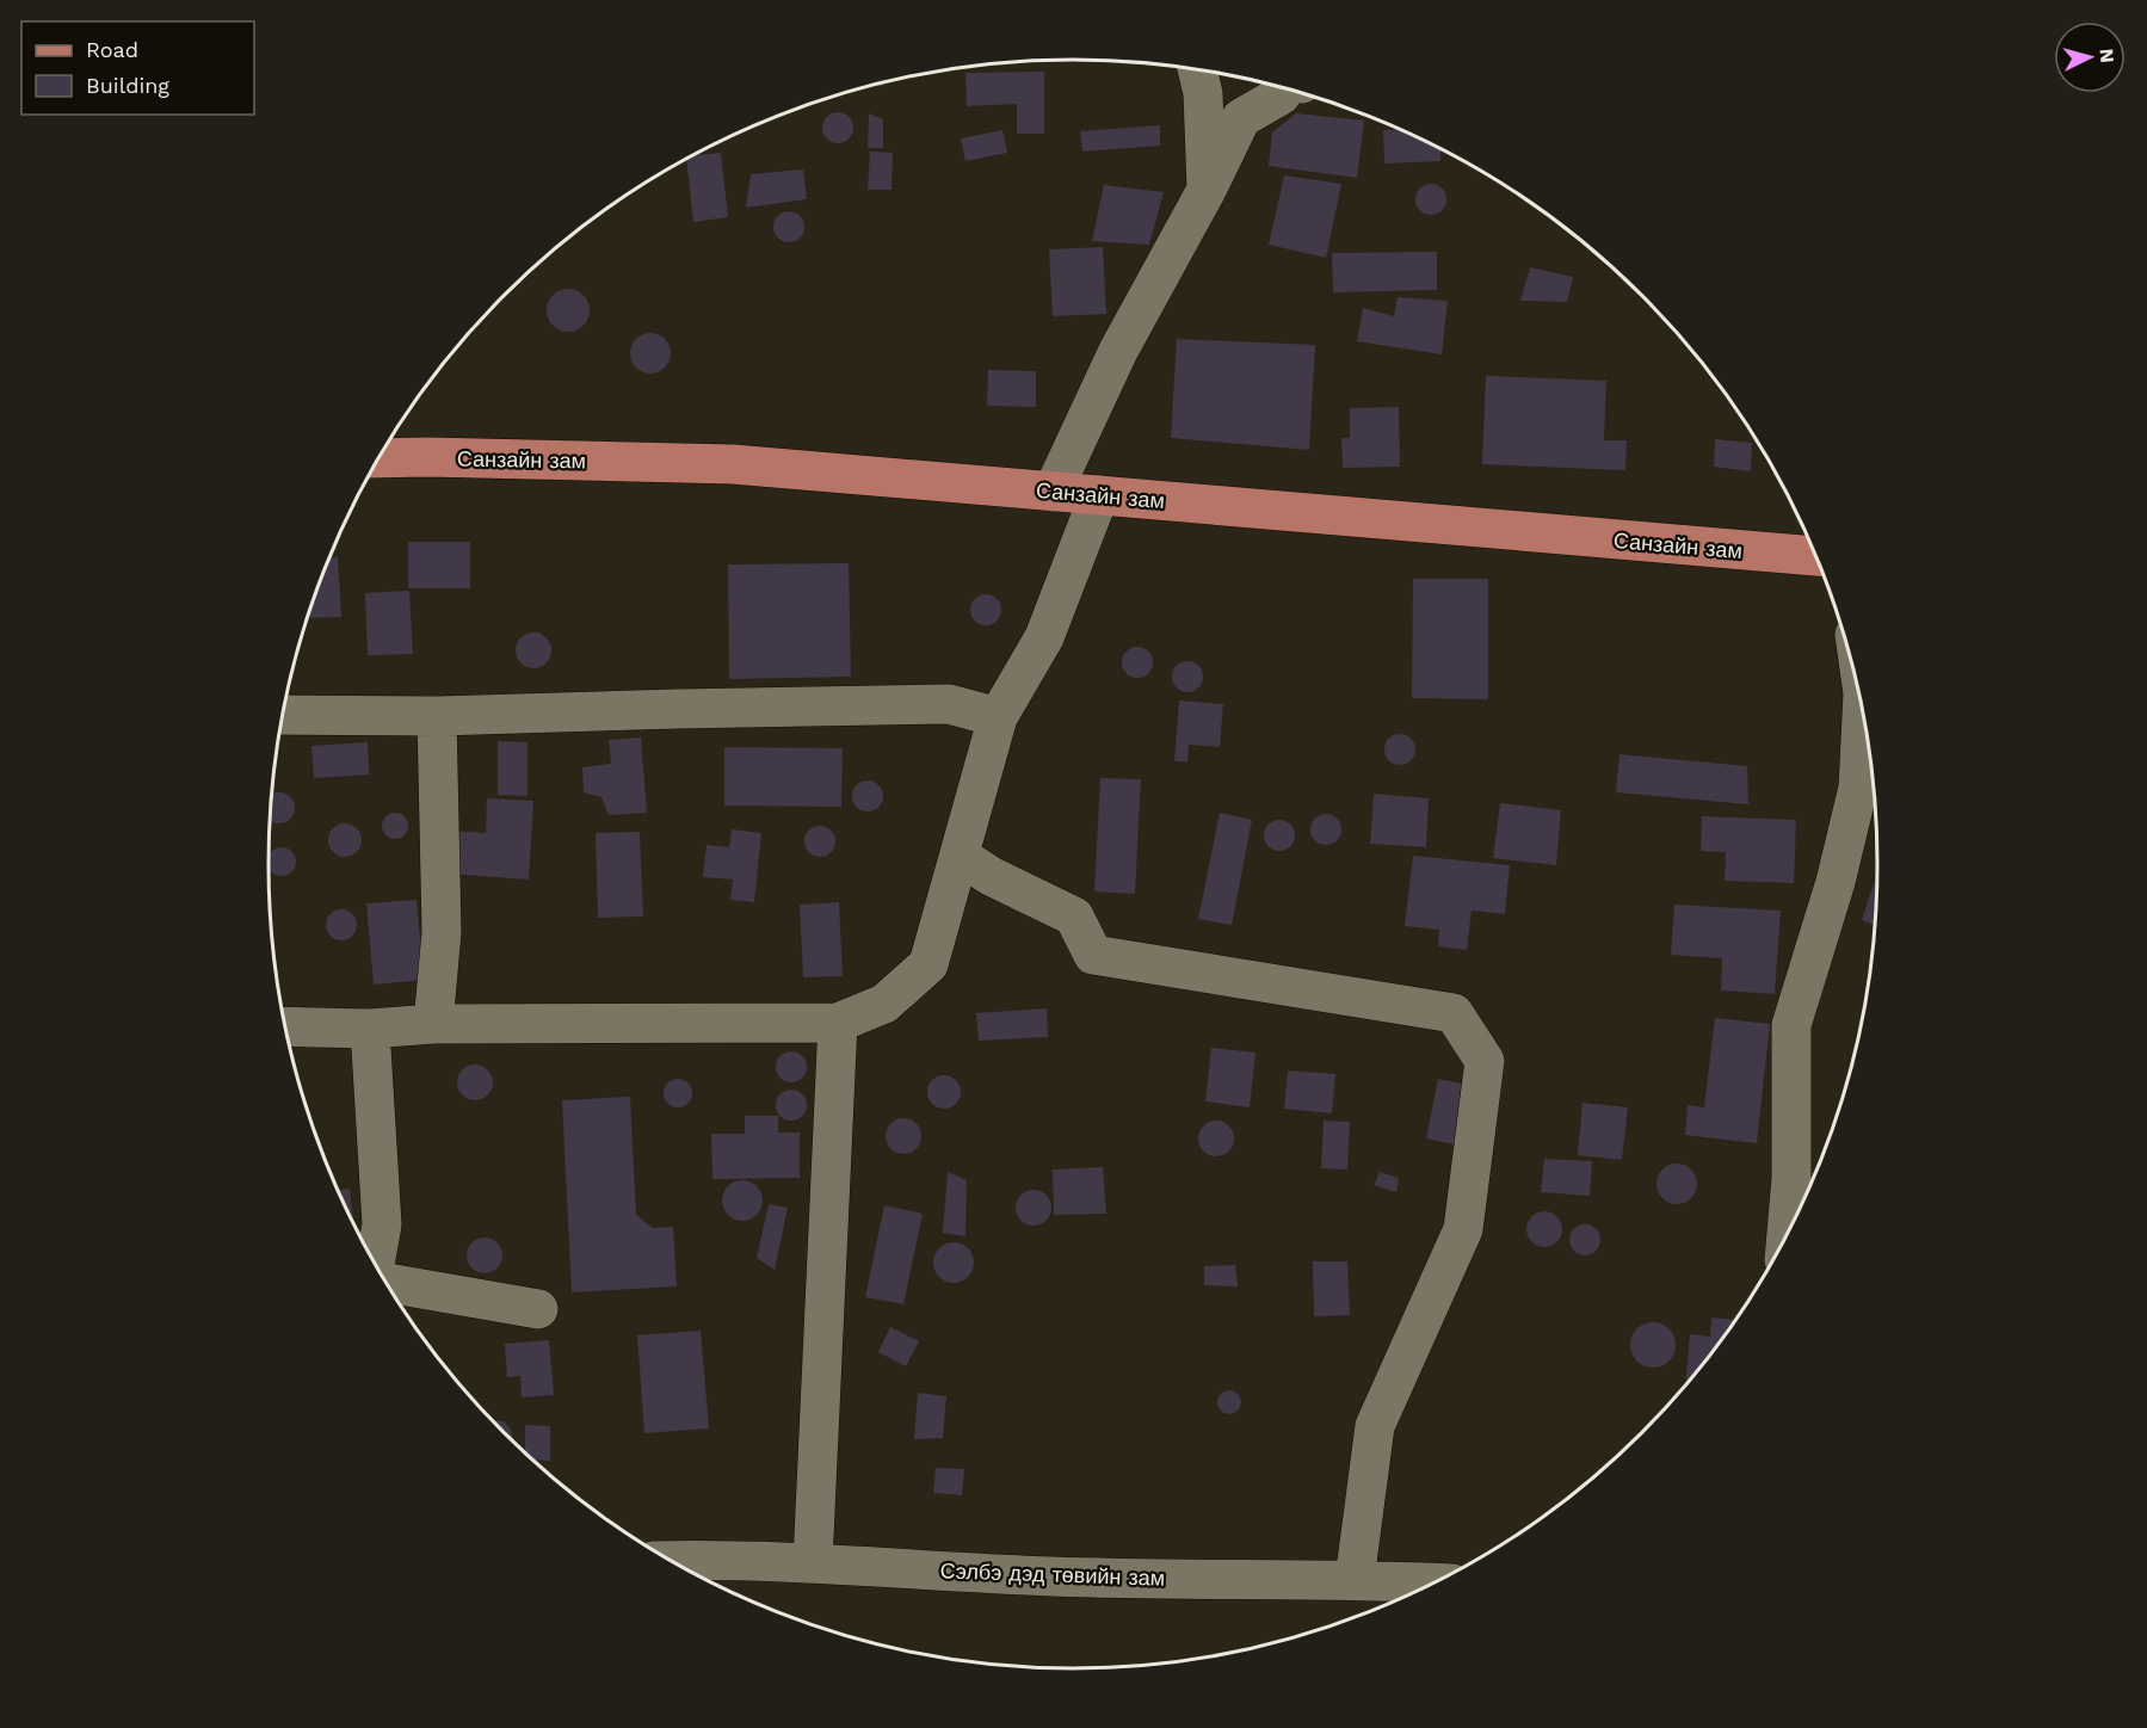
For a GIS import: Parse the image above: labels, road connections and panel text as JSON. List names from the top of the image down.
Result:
{
  "streets": {
    "main road": ["Санзайн зам"],
    "street": ["Сэлбэ дэд төвийн зам"]
  },
  "legend": ["Road", "Building"],
  "north": "right"
}
